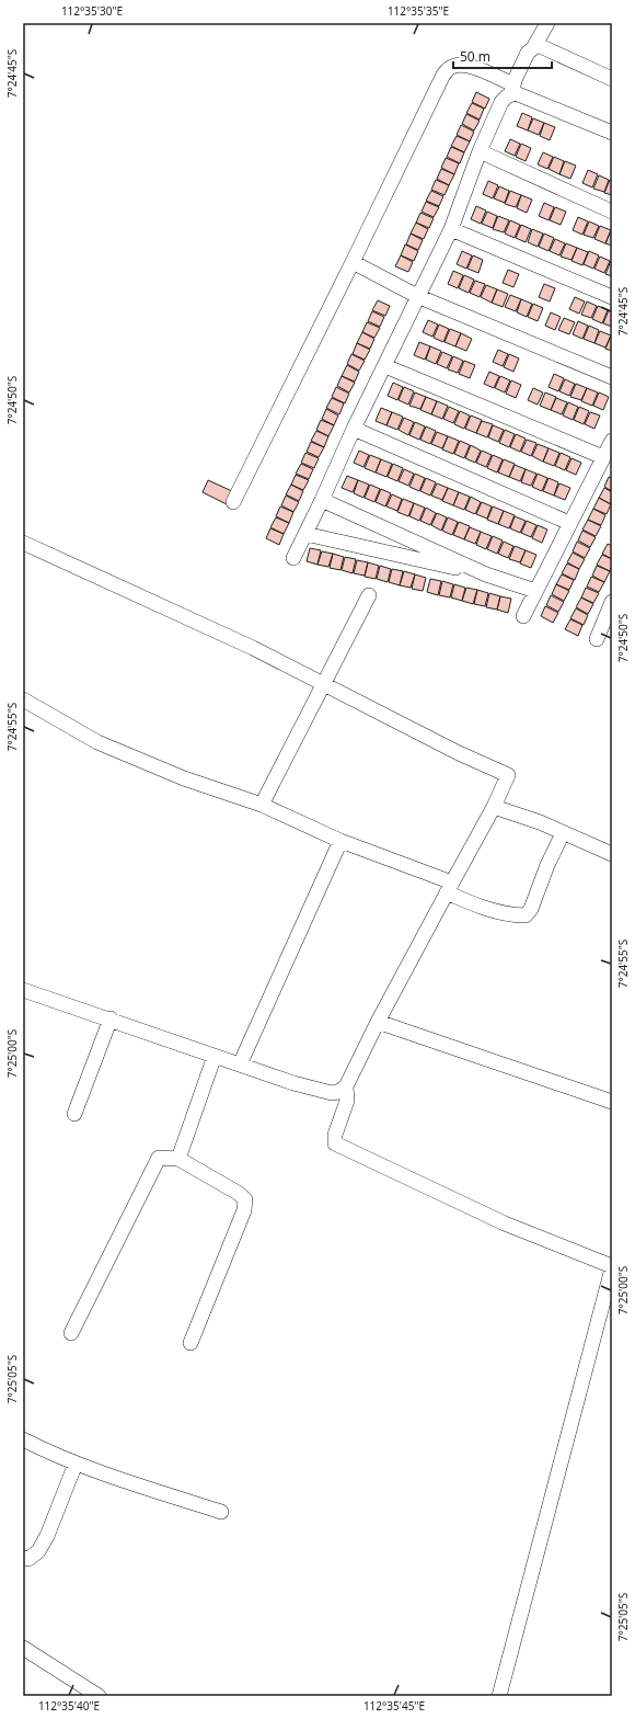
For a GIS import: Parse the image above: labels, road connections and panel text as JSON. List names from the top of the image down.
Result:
{
  "scale_bar": "50 m",
  "coordinates": [
    "112°35'30\"E",
    "112°35'35\"E",
    "7°24'45\"S",
    "7°24'50\"S",
    "7°24'55\"S",
    "7°25'00\"S",
    "7°25'05\"S",
    "112°35'40\"E",
    "112°35'45\"E"
  ]
}
